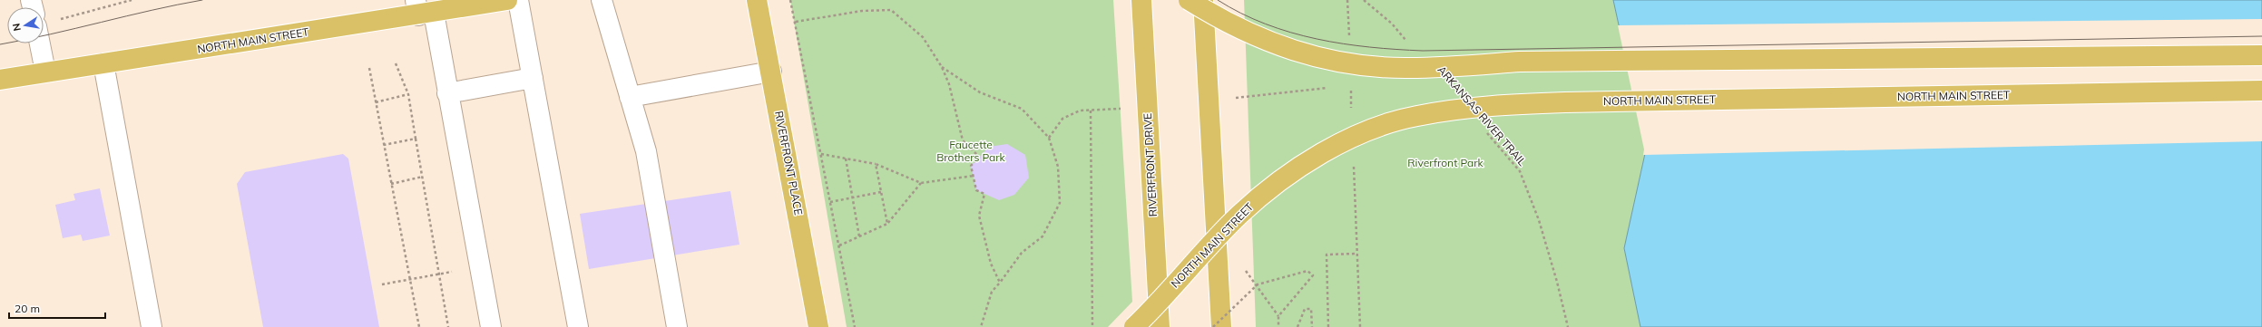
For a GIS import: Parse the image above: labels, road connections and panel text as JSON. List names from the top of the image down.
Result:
{
  "streets": {
    "main road": ["NORTH MAIN STREET", "RIVERFRONT PLACE", "RIVERFRONT DRIVE"],
    "path": ["ARKANSAS RIVER TRAIL"]
  },
  "parks": ["Faucette Brothers Park", "Riverfront Park"],
  "scale_bar": "20 m",
  "north": "left"
}
